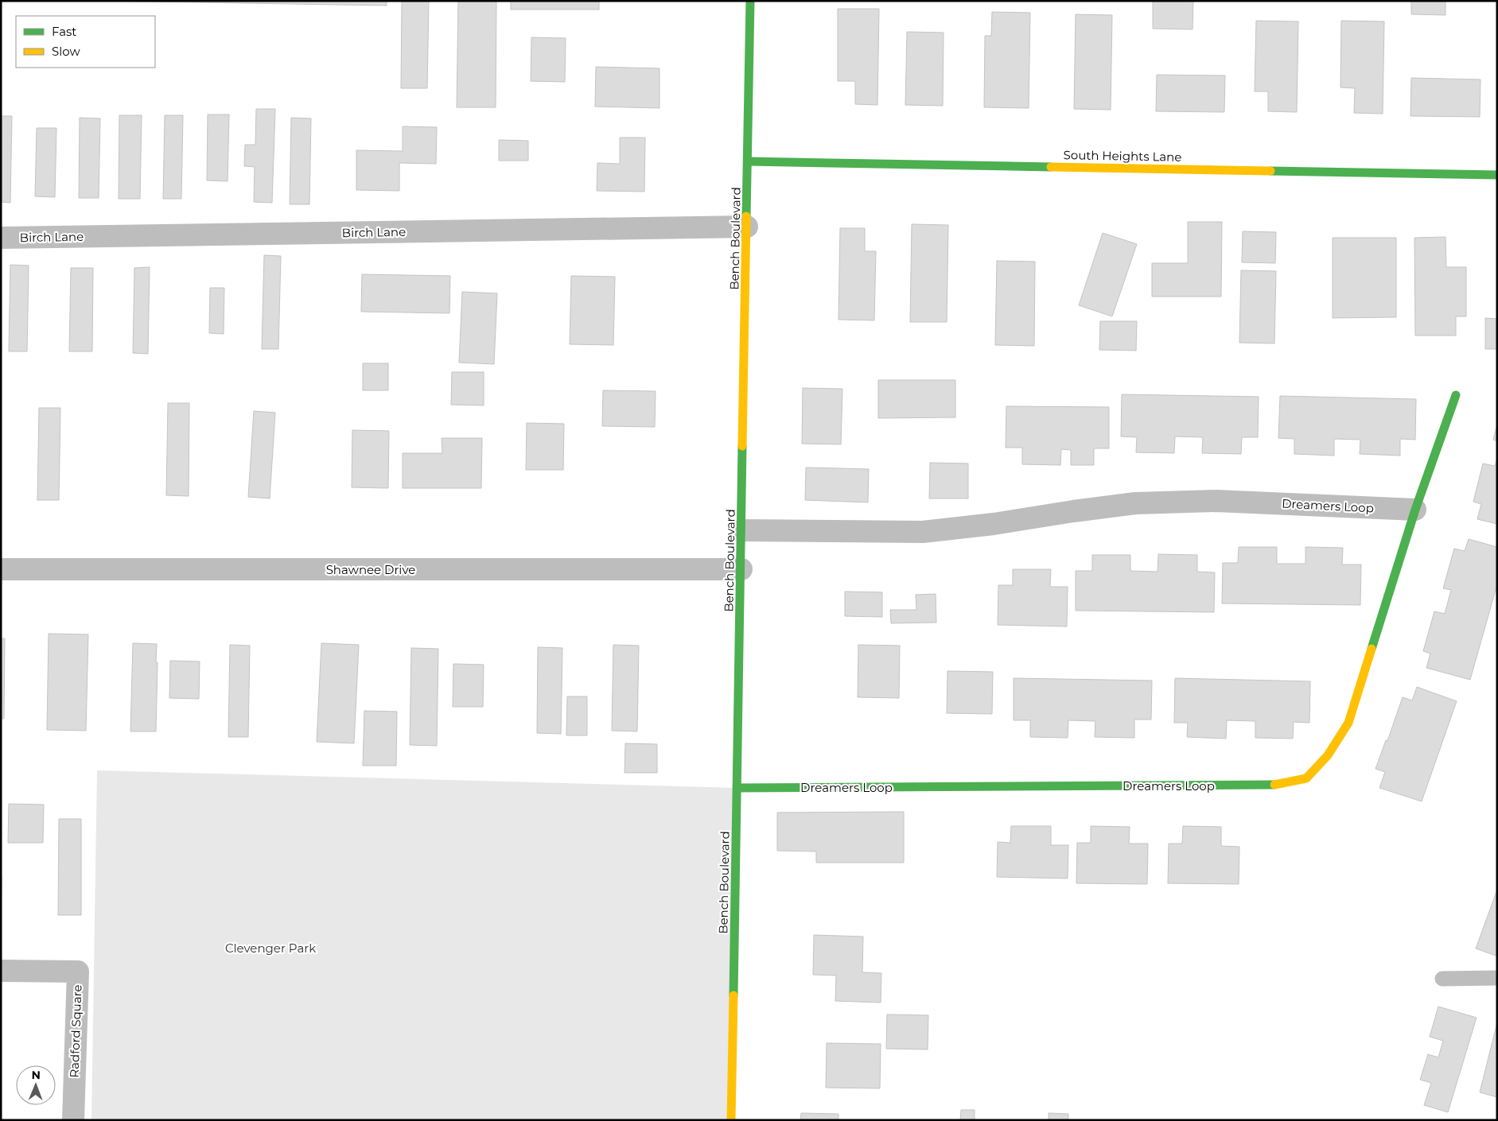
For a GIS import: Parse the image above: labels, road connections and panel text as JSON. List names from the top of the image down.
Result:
{
  "streets": {
    "street": [
      "South Heights Lane",
      "Birch Lane",
      "Bench Boulevard",
      "Dreamers Loop",
      "Shawnee Drive",
      "Radford Square"
    ]
  },
  "crossings": [
    ["South Heights Lane", "Bench Boulevard"],
    ["Birch Lane", "Bench Boulevard"],
    ["Bench Boulevard", "Dreamers Loop"],
    ["Bench Boulevard", "Shawnee Drive"]
  ],
  "parks": ["Clevenger Park"],
  "legend": ["Fast", "Slow"],
  "north": "top"
}
